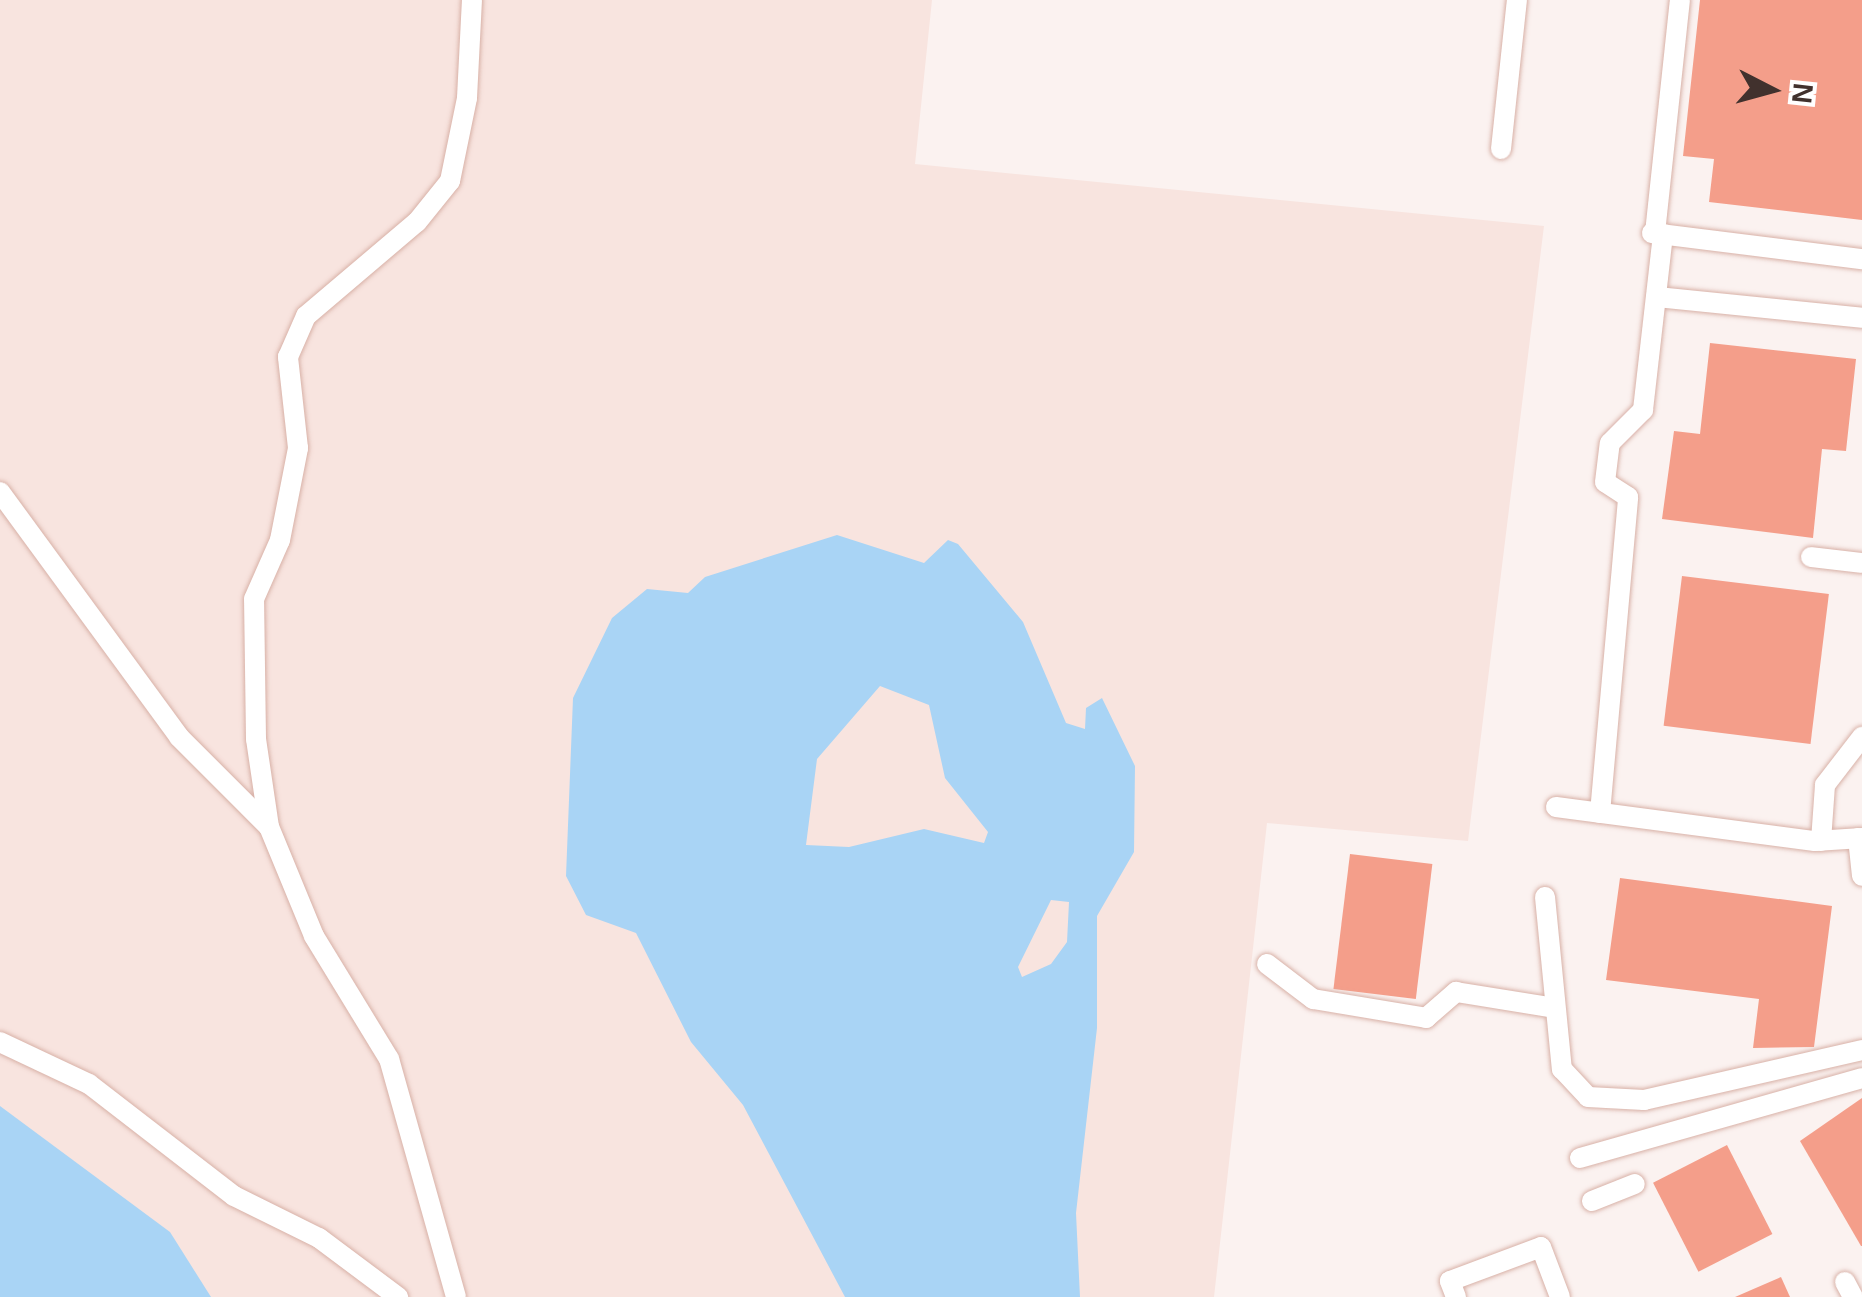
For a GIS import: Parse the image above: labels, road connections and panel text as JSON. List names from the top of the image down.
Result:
{
  "north": "right"
}
